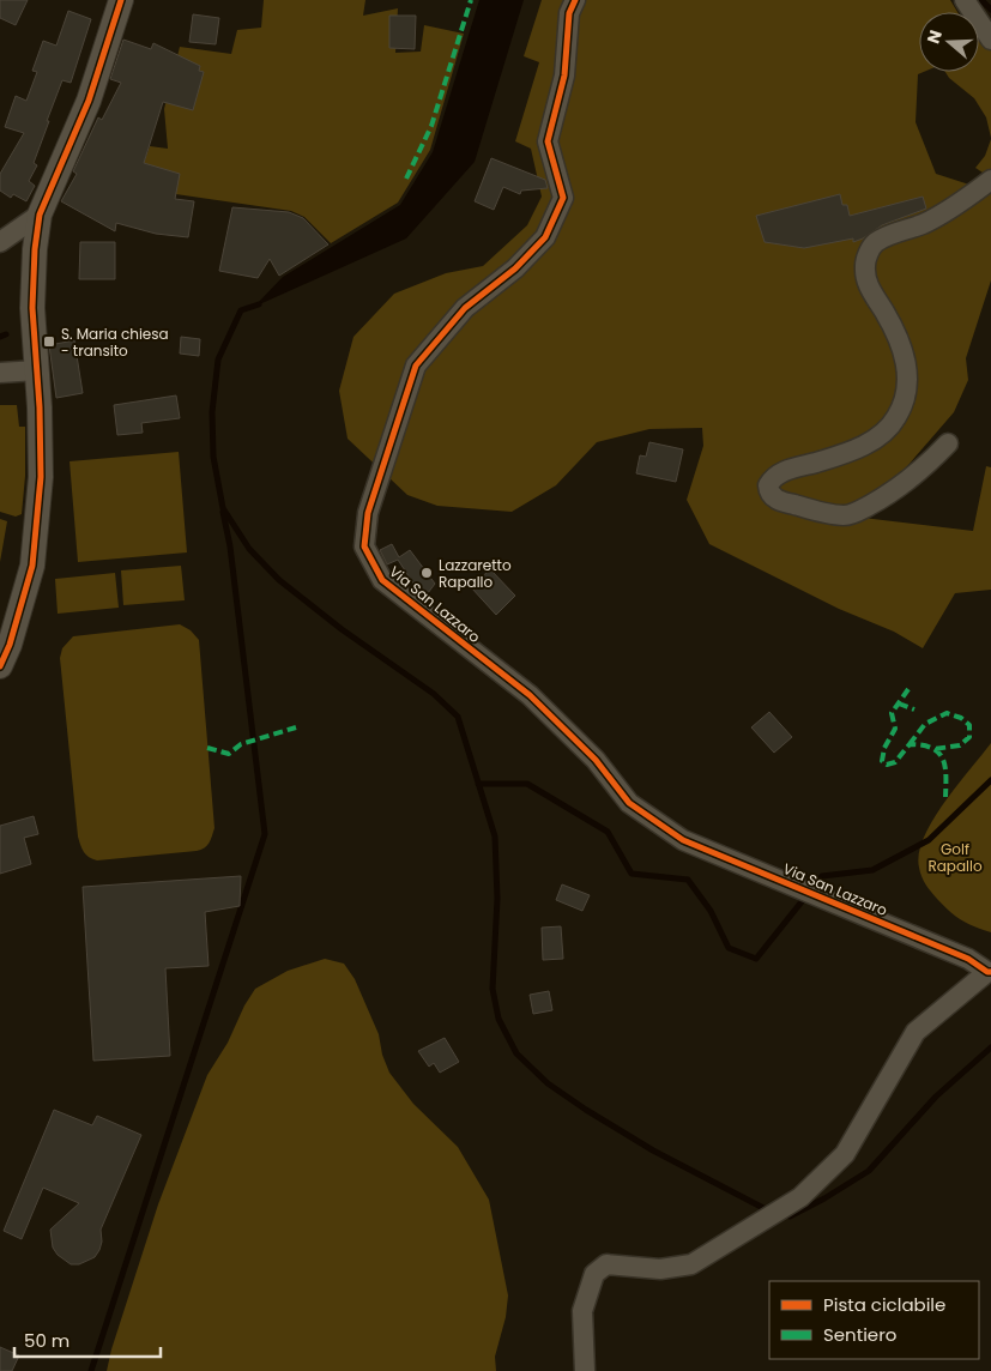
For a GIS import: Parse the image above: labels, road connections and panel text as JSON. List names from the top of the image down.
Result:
{
  "streets": {
    "street": ["Via San Lazzaro"]
  },
  "parks": ["Golf Rapallo"],
  "places": {
    "transit": ["S. Maria chiesa - transito"],
    "other": ["Lazzaretto Rapallo"]
  },
  "legend": ["Pista ciclabile", "Sentiero"],
  "scale_bar": "50 m",
  "north": "left"
}
